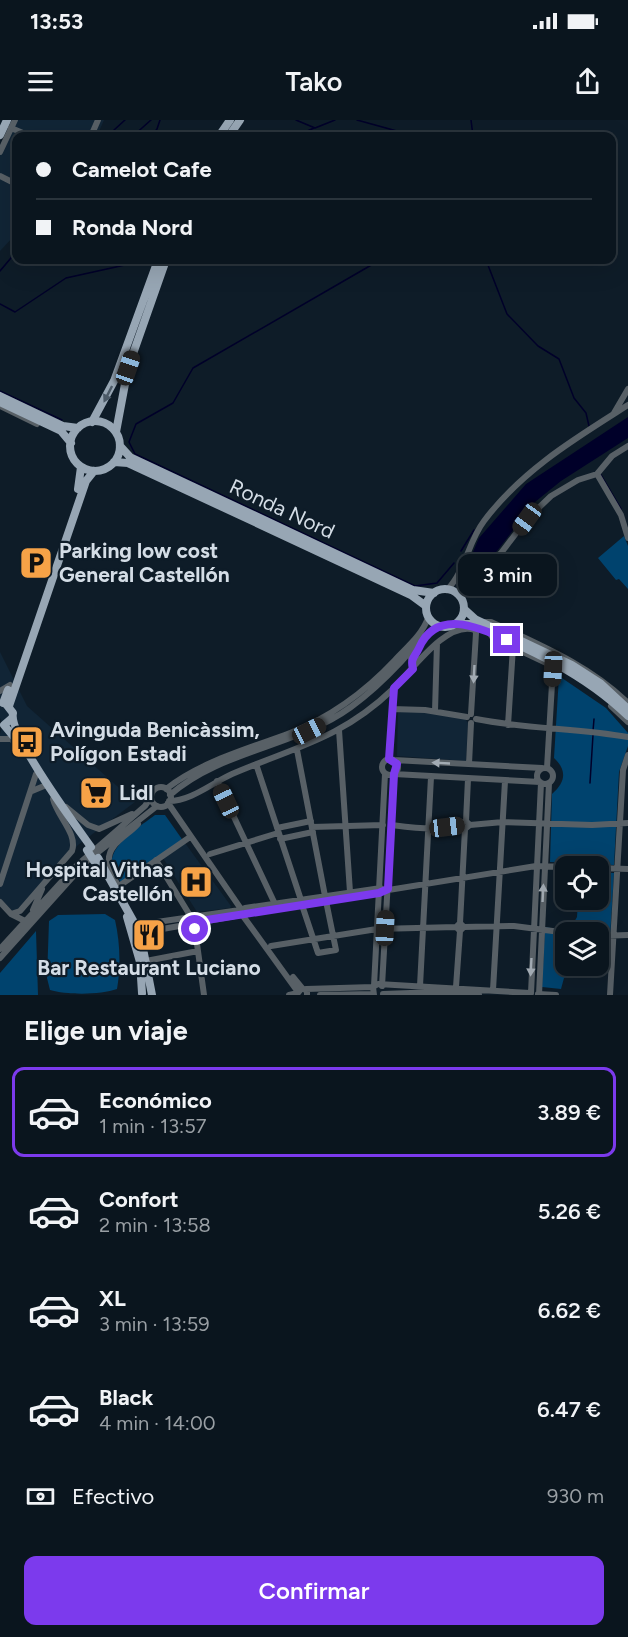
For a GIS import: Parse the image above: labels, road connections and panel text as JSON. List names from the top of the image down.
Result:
{
  "streets": {
    "main road": ["Ronda Nord"]
  },
  "places": {
    "parking": ["Parking low cost General Castellón"],
    "bus stop": ["Avinguda Benicàssim, Polígon Estadi"],
    "supermarket": ["Lidl"],
    "hospital": ["Hospital Vithas Castellón"],
    "restaurant": ["Bar Restaurant Luciano"]
  },
  "page": {
    "status": "13:53",
    "header": "Tako",
    "banner": ["Camelot Cafe", "Ronda Nord"],
    "bubble": "3 min",
    "heading": "Elige un viaje",
    "list": [
      {
        "name": "Económico",
        "note": "1 min · 13:57",
        "value": "3.89 €"
      },
      {
        "name": "Confort",
        "note": "2 min · 13:58",
        "value": "5.26 €"
      },
      {
        "name": "XL",
        "note": "3 min · 13:59",
        "value": "6.62 €"
      },
      {
        "name": "Black",
        "note": "4 min · 14:00",
        "value": "6.47 €"
      }
    ],
    "pay": ["Efectivo", "930 m"],
    "buttons": "Confirmar"
  }
}
